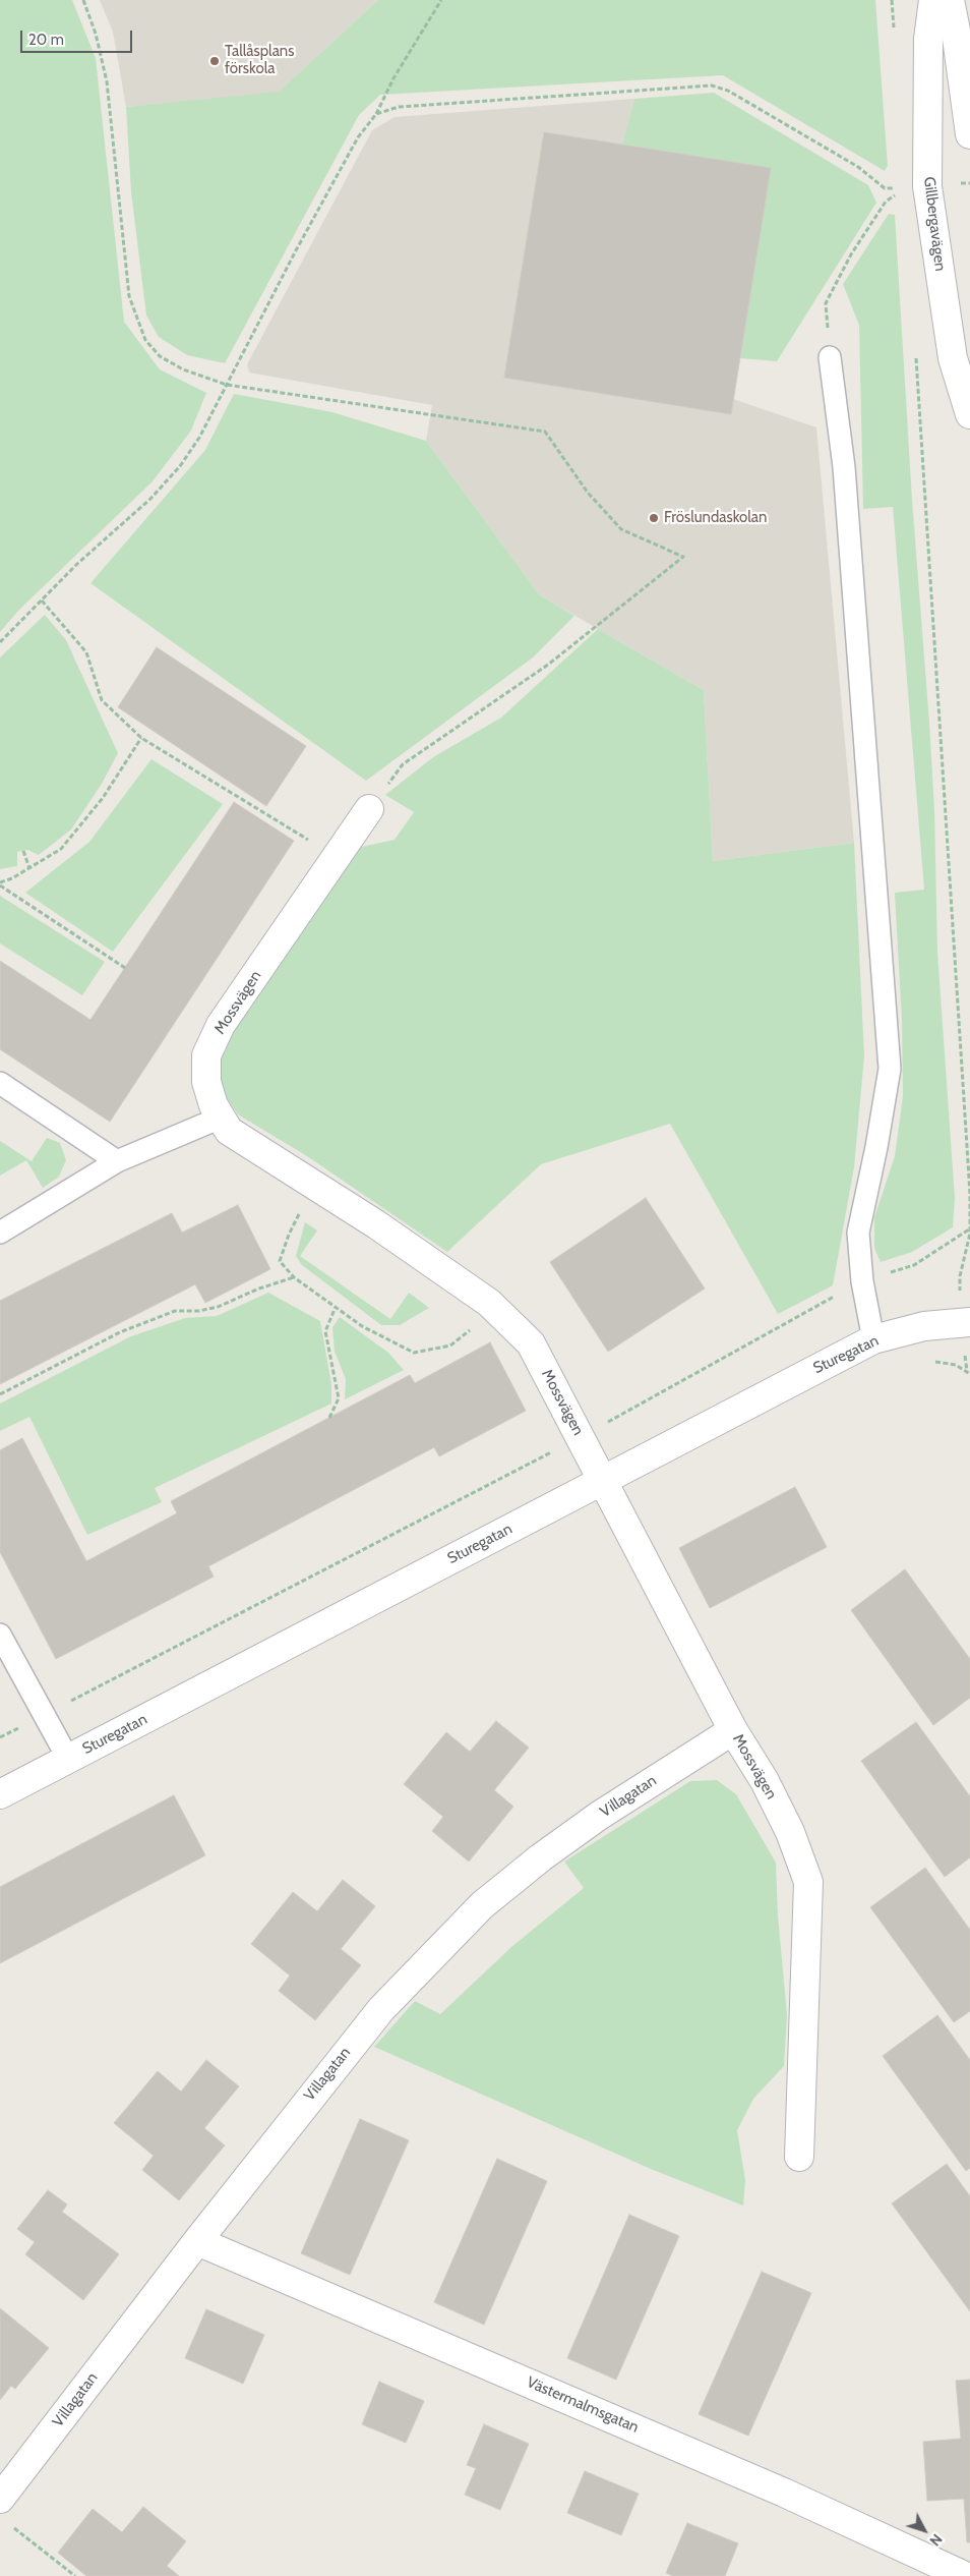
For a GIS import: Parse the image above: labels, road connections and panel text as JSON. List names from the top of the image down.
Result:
{
  "streets": {
    "street": [
      "Gillbergavägen",
      "Mossvägen",
      "Sturegatan",
      "Villagatan",
      "Västermalmsgatan"
    ]
  },
  "crossings": [
    ["Mossvägen", "Sturegatan"],
    ["Mossvägen", "Villagatan"],
    ["Villagatan", "Västermalmsgatan"]
  ],
  "places": ["Tallåsplans förskola", "Fröslundaskolan"],
  "scale_bar": "20 m",
  "north": "bottom right"
}
